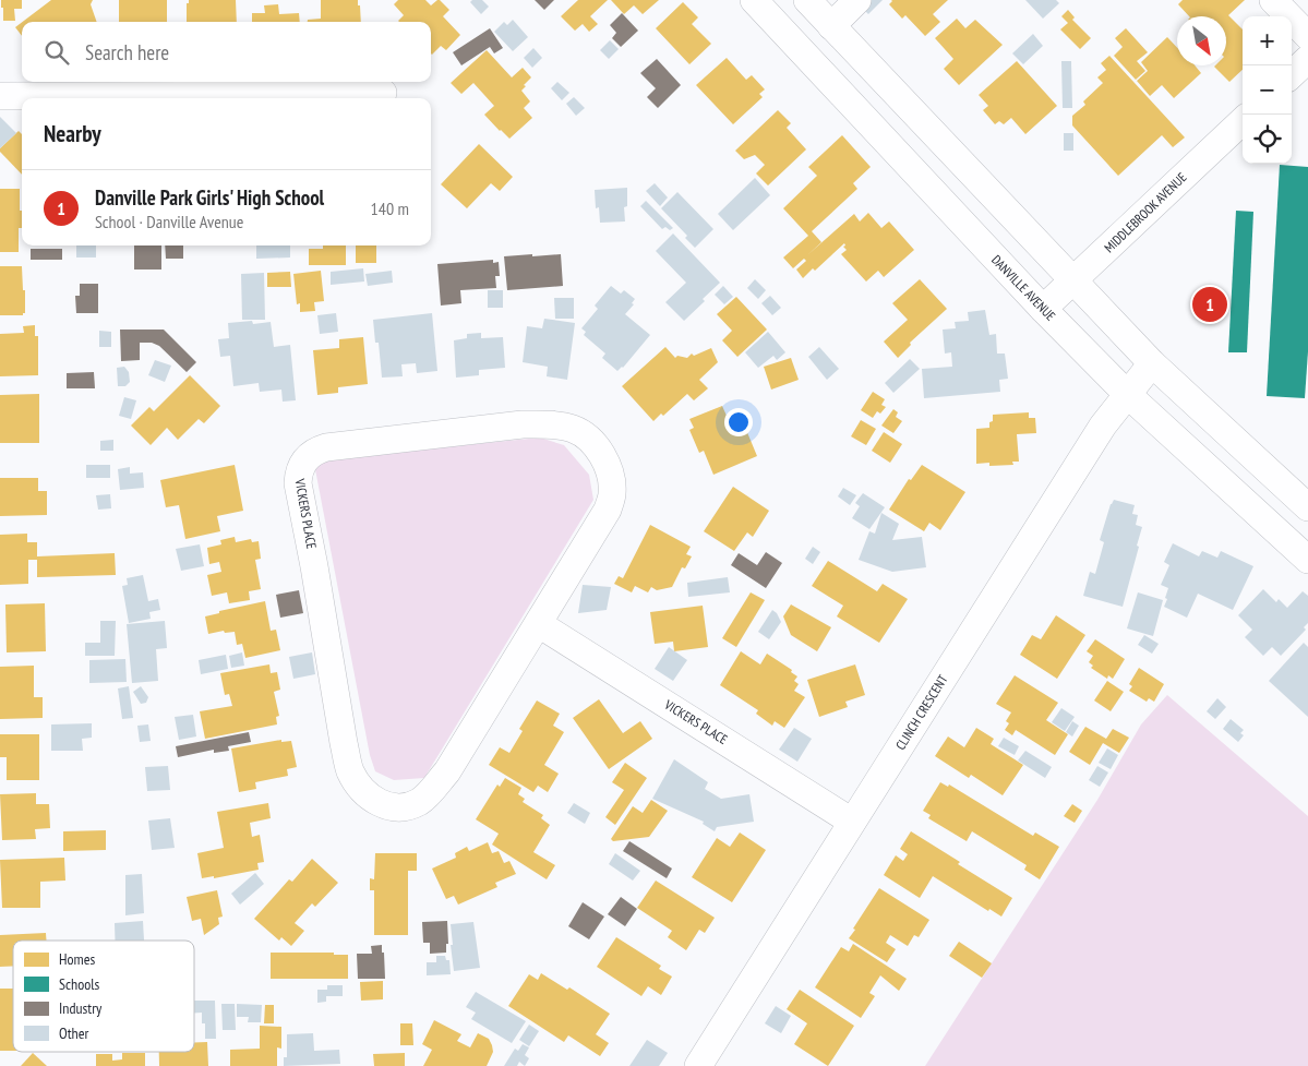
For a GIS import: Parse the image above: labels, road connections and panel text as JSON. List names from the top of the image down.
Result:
{
  "streets": {
    "street": [
      "MIDDLEBROOK AVENUE",
      "DANVILLE AVENUE",
      "VICKERS PLACE",
      "CLINCH CRESCENT"
    ]
  },
  "crossings": [
    ["MIDDLEBROOK AVENUE", "DANVILLE AVENUE"],
    ["DANVILLE AVENUE", "CLINCH CRESCENT"],
    ["VICKERS PLACE", "CLINCH CRESCENT"]
  ],
  "legend": [
    "Homes",
    "Schools",
    "Industry",
    "Other"
  ],
  "north": "bottom right",
  "page": {
    "map_buttons": ["+", "−"],
    "search": "Search here",
    "heading": "Nearby",
    "list": [
      {
        "mark": "1",
        "name": "Danville Park Girls' High School",
        "note": "School · Danville Avenue",
        "value": "140 m"
      }
    ],
    "pins": "1"
  }
}
